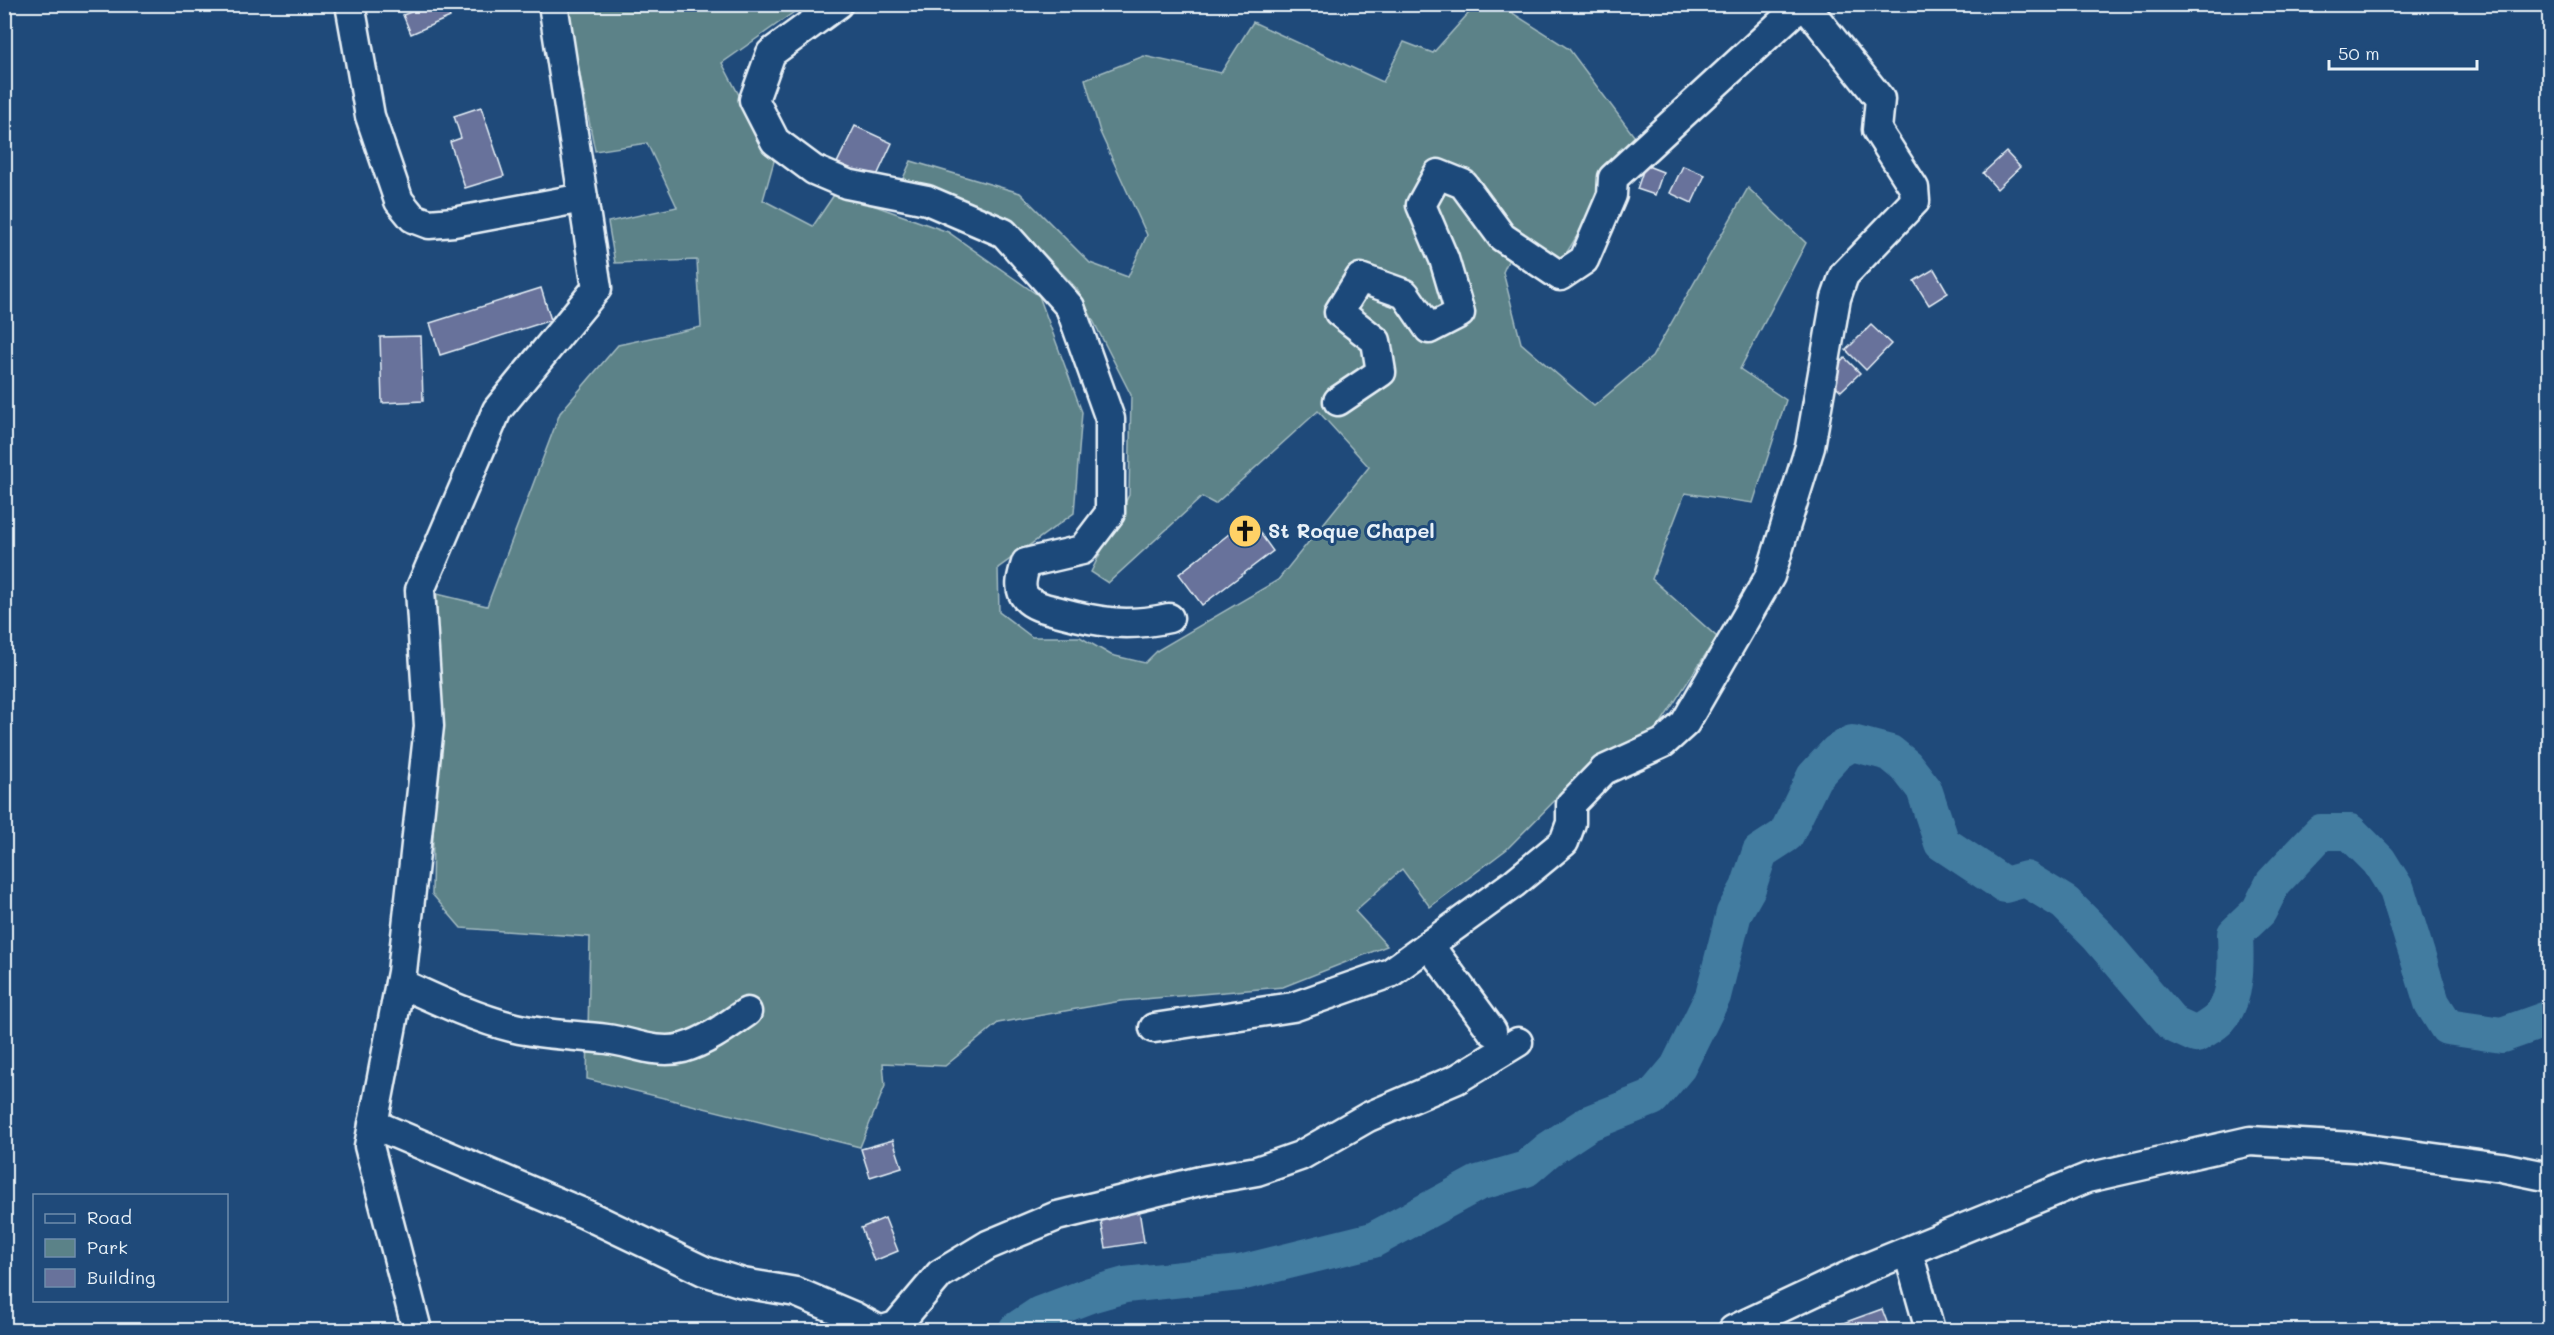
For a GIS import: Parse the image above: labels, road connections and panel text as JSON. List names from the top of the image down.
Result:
{
  "places": {
    "church": ["St Roque Chapel"]
  },
  "legend": ["Road", "Park", "Building"],
  "scale_bar": "50 m"
}
